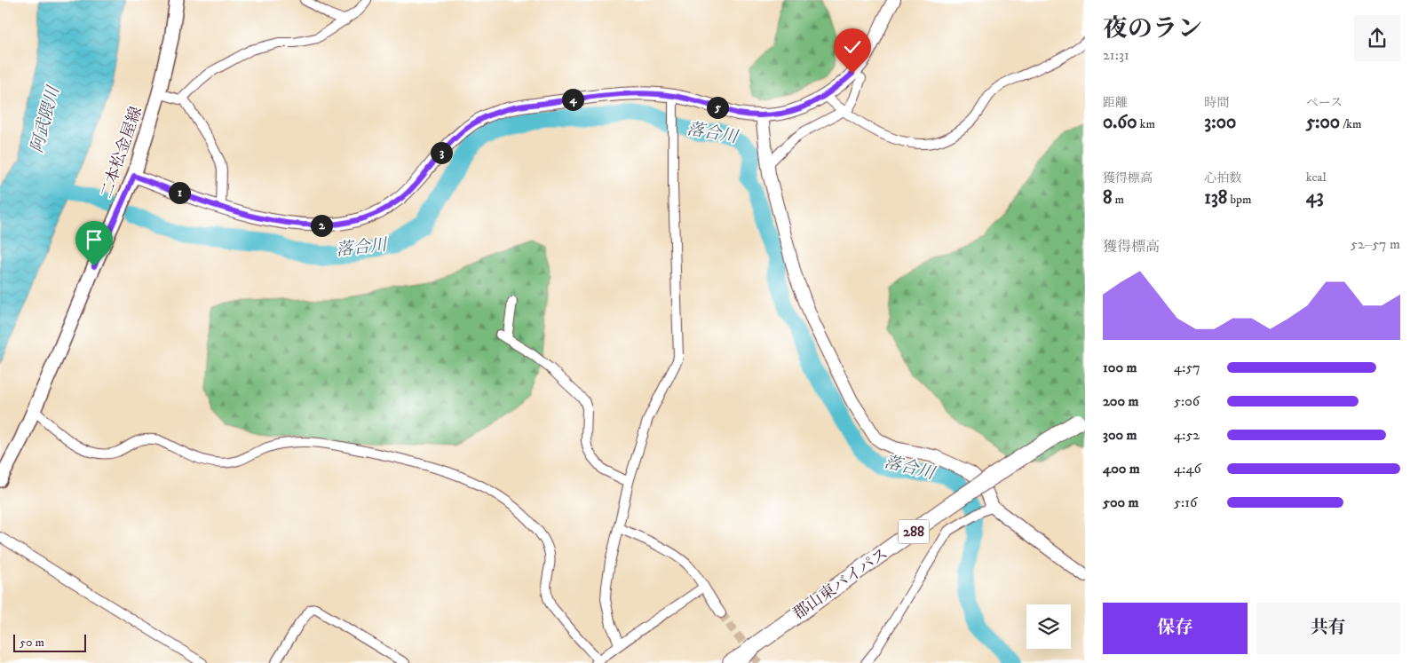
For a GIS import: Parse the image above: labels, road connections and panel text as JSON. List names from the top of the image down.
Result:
{
  "streets": {
    "highway": ["288", "郡山東バイパス"],
    "main road": ["二本松金屋線"]
  },
  "water": ["阿武隈川", "落合川"],
  "scale_bar": "50 m",
  "page": {
    "heading": ["夜のラン", "21:31"],
    "stats": [
      ["距離", "0.60 km"],
      ["時間", "3:00"],
      ["ペース", "5:00 /km"],
      ["獲得標高", "8 m"],
      ["心拍数", "138 bpm"],
      ["kcal", "43"]
    ],
    "pins": [
      "4",
      "5",
      "3",
      "1",
      "2"
    ],
    "chart": ["獲得標高", "52–57 m"],
    "list": [
      {
        "name": "100 m",
        "note": "4:57"
      },
      {
        "name": "200 m",
        "note": "5:06"
      },
      {
        "name": "300 m",
        "note": "4:52"
      },
      {
        "name": "400 m",
        "note": "4:46"
      },
      {
        "name": "500 m",
        "note": "5:16"
      }
    ],
    "buttons": ["保存", "共有"],
    "scale": "50 m"
  }
}
